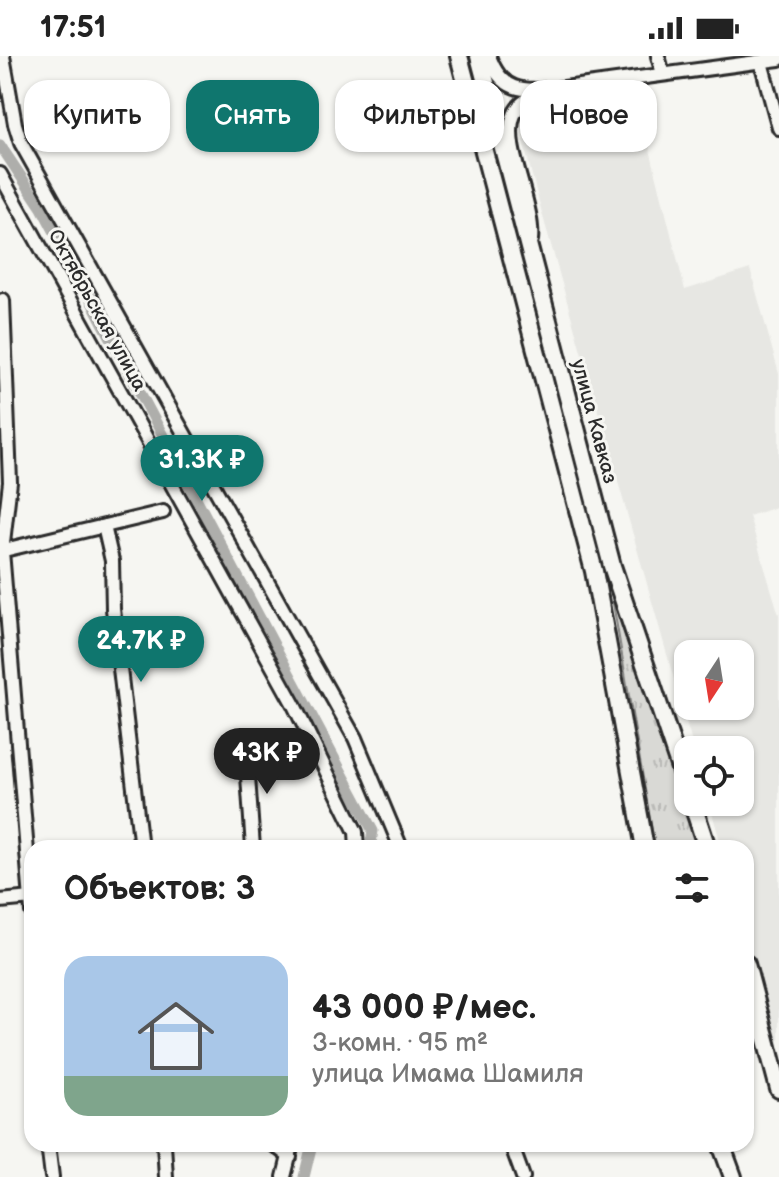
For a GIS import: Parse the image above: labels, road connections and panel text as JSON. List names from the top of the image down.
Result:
{
  "streets": {
    "highway": ["улица Кавказ"],
    "street": ["Октябрьская улица"]
  },
  "north": "bottom",
  "page": {
    "status": "17:51",
    "chip": [
      "Купить",
      "Снять",
      "Фильтры",
      "Новое"
    ],
    "price": ["31.3K ₽", "24.7K ₽", "43K ₽"],
    "heading": "Объектов: 3",
    "list": [
      {
        "name": "43 000 ₽/мес.",
        "note": "3-комн. · 95 m² · улица Имама Шамиля"
      }
    ]
  }
}
